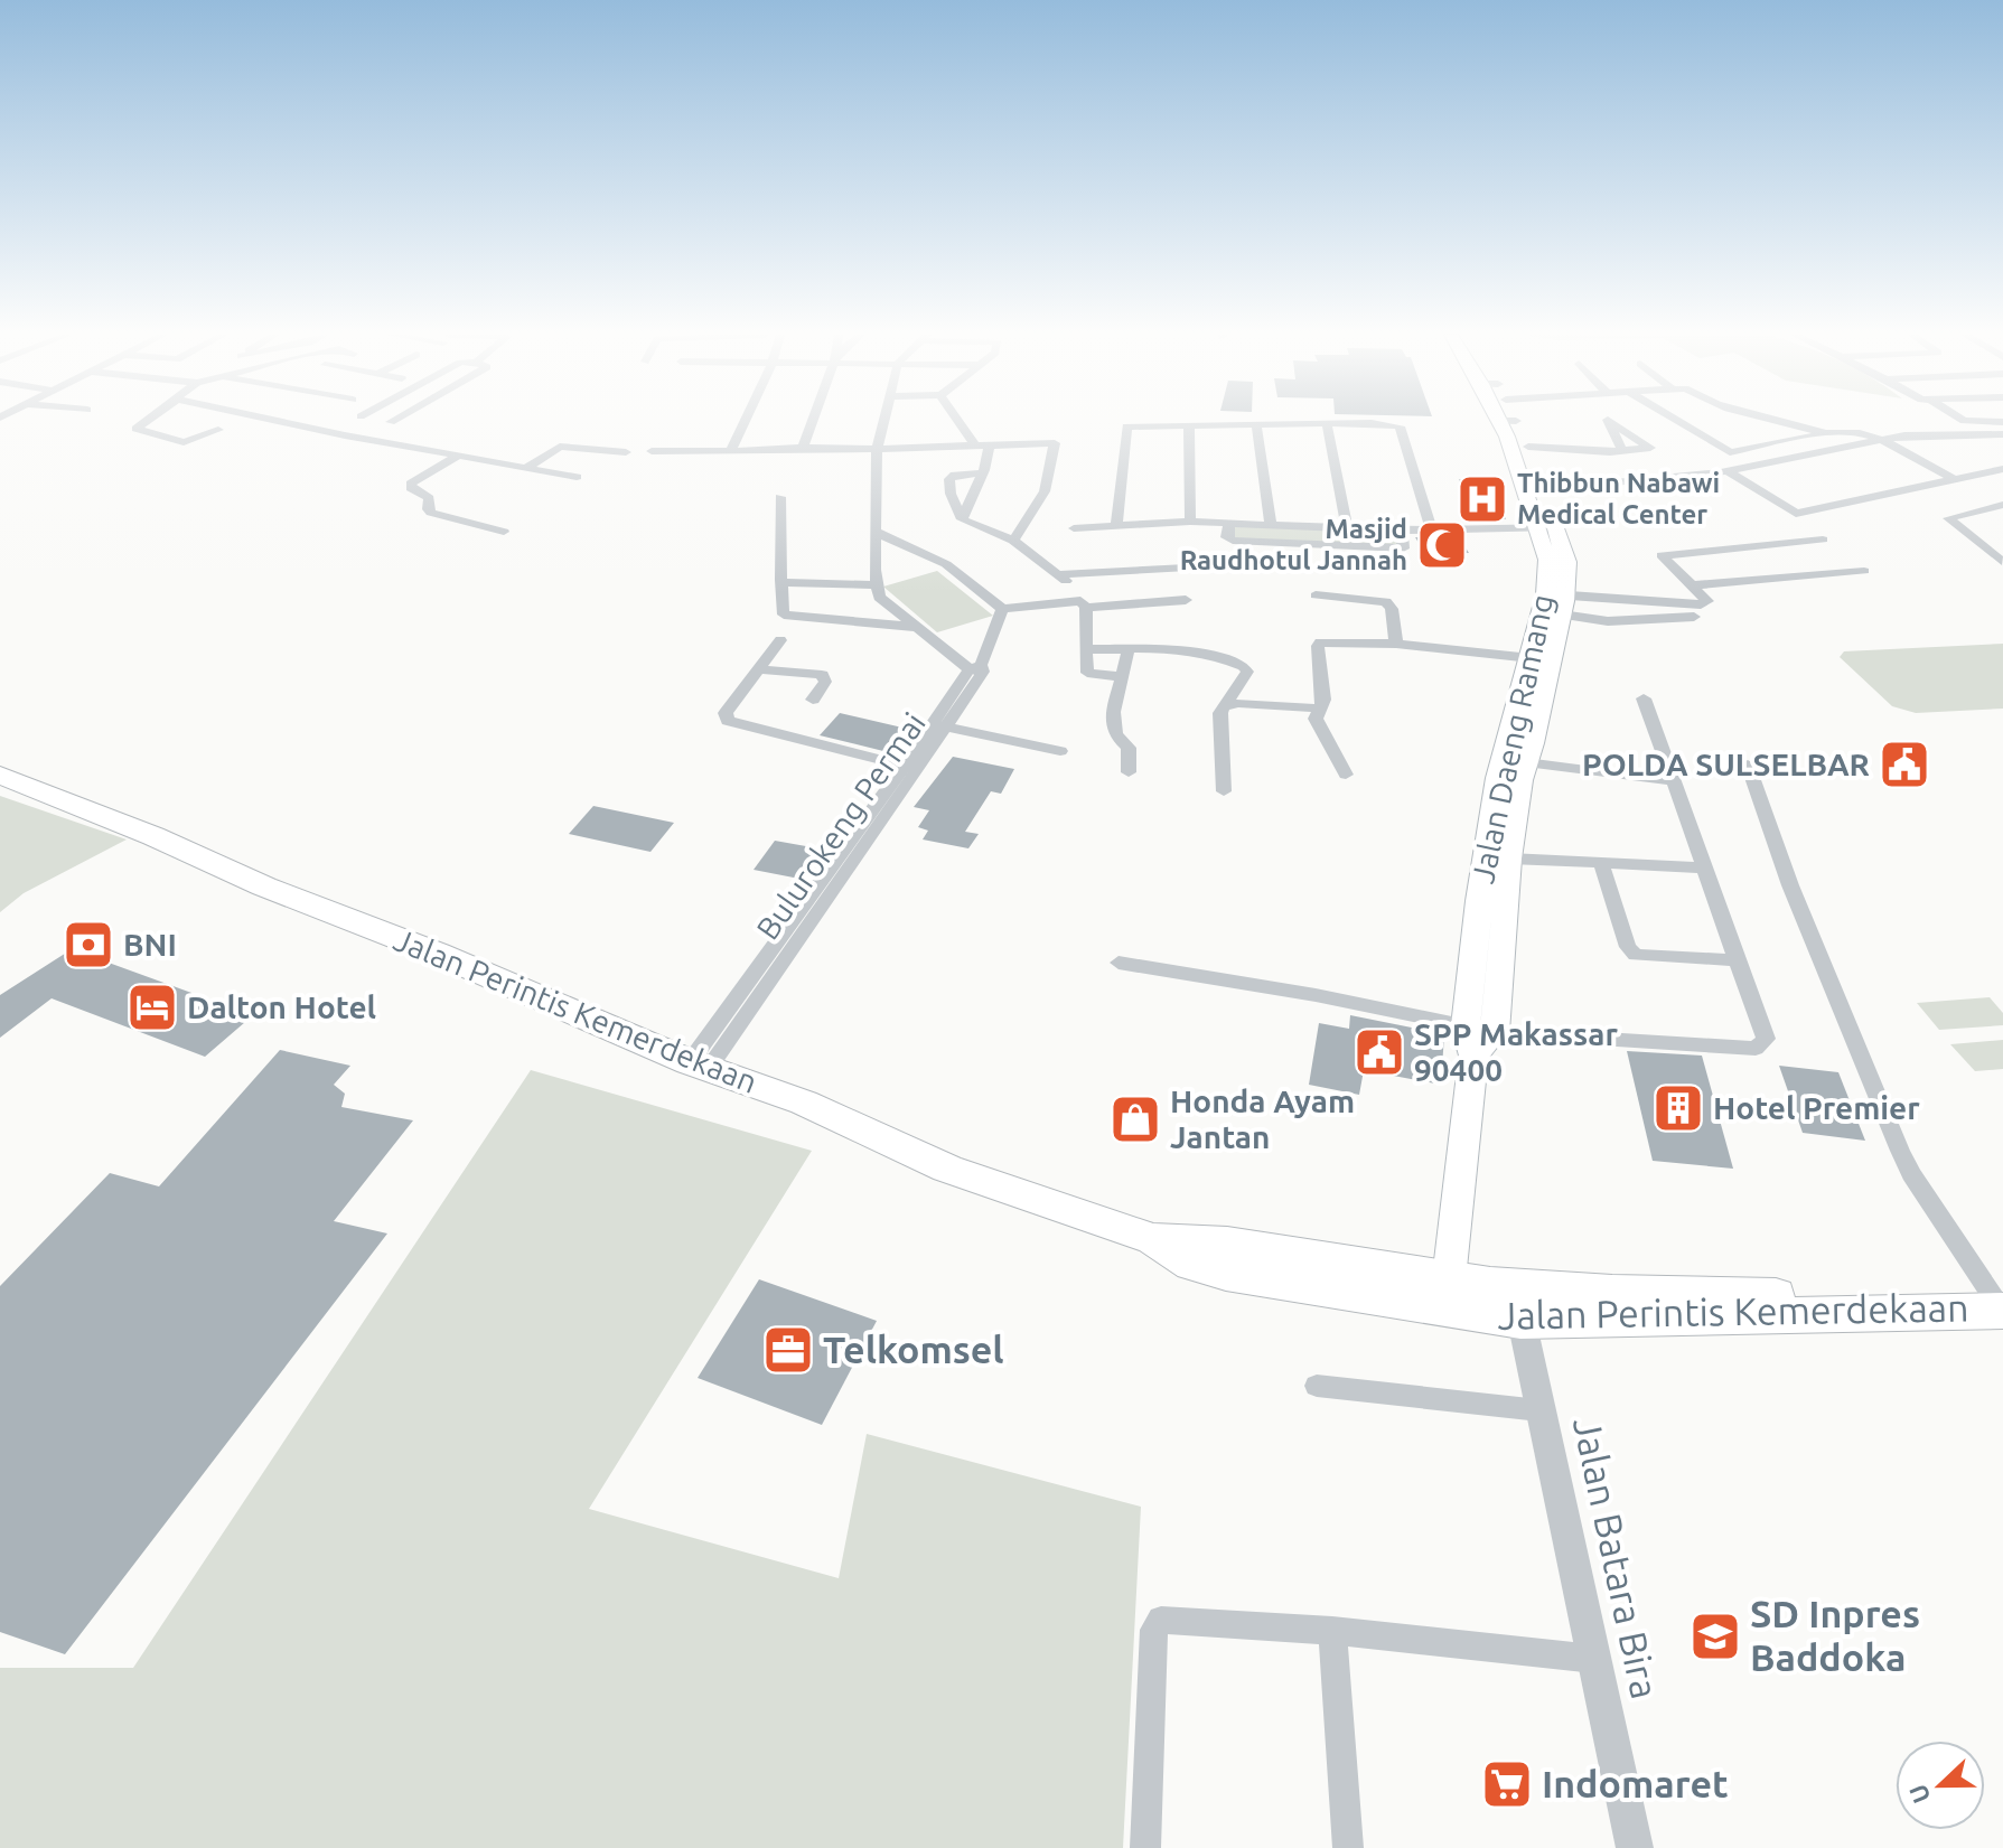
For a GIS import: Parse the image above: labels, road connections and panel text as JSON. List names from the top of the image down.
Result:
{
  "streets": {
    "highway": ["Jalan Perintis Kemerdekaan"],
    "main road": ["Jalan Daeng Ramang"],
    "street": ["Bulurokeng Permai", "Jalan Batara Bira"]
  },
  "crossings": [
    ["Jalan Daeng Ramang", "Jalan Perintis Kemerdekaan"],
    ["Bulurokeng Permai", "Jalan Perintis Kemerdekaan"],
    ["Jalan Perintis Kemerdekaan", "Jalan Batara Bira"]
  ],
  "places": {
    "hospital": ["Thibbun Nabawi Medical Center"],
    "mosque": ["Masjid Raudhotul Jannah"],
    "public building": ["POLDA SULSELBAR", "SPP Makassar 90400"],
    "bank": ["BNI"],
    "hotel": ["Dalton Hotel"],
    "building": ["Hotel Premier"],
    "shop": ["Honda Ayam Jantan"],
    "office": ["Telkomsel"],
    "school or university": ["SD Inpres Baddoka"],
    "supermarket": ["Indomaret"]
  },
  "north": "left"
}
